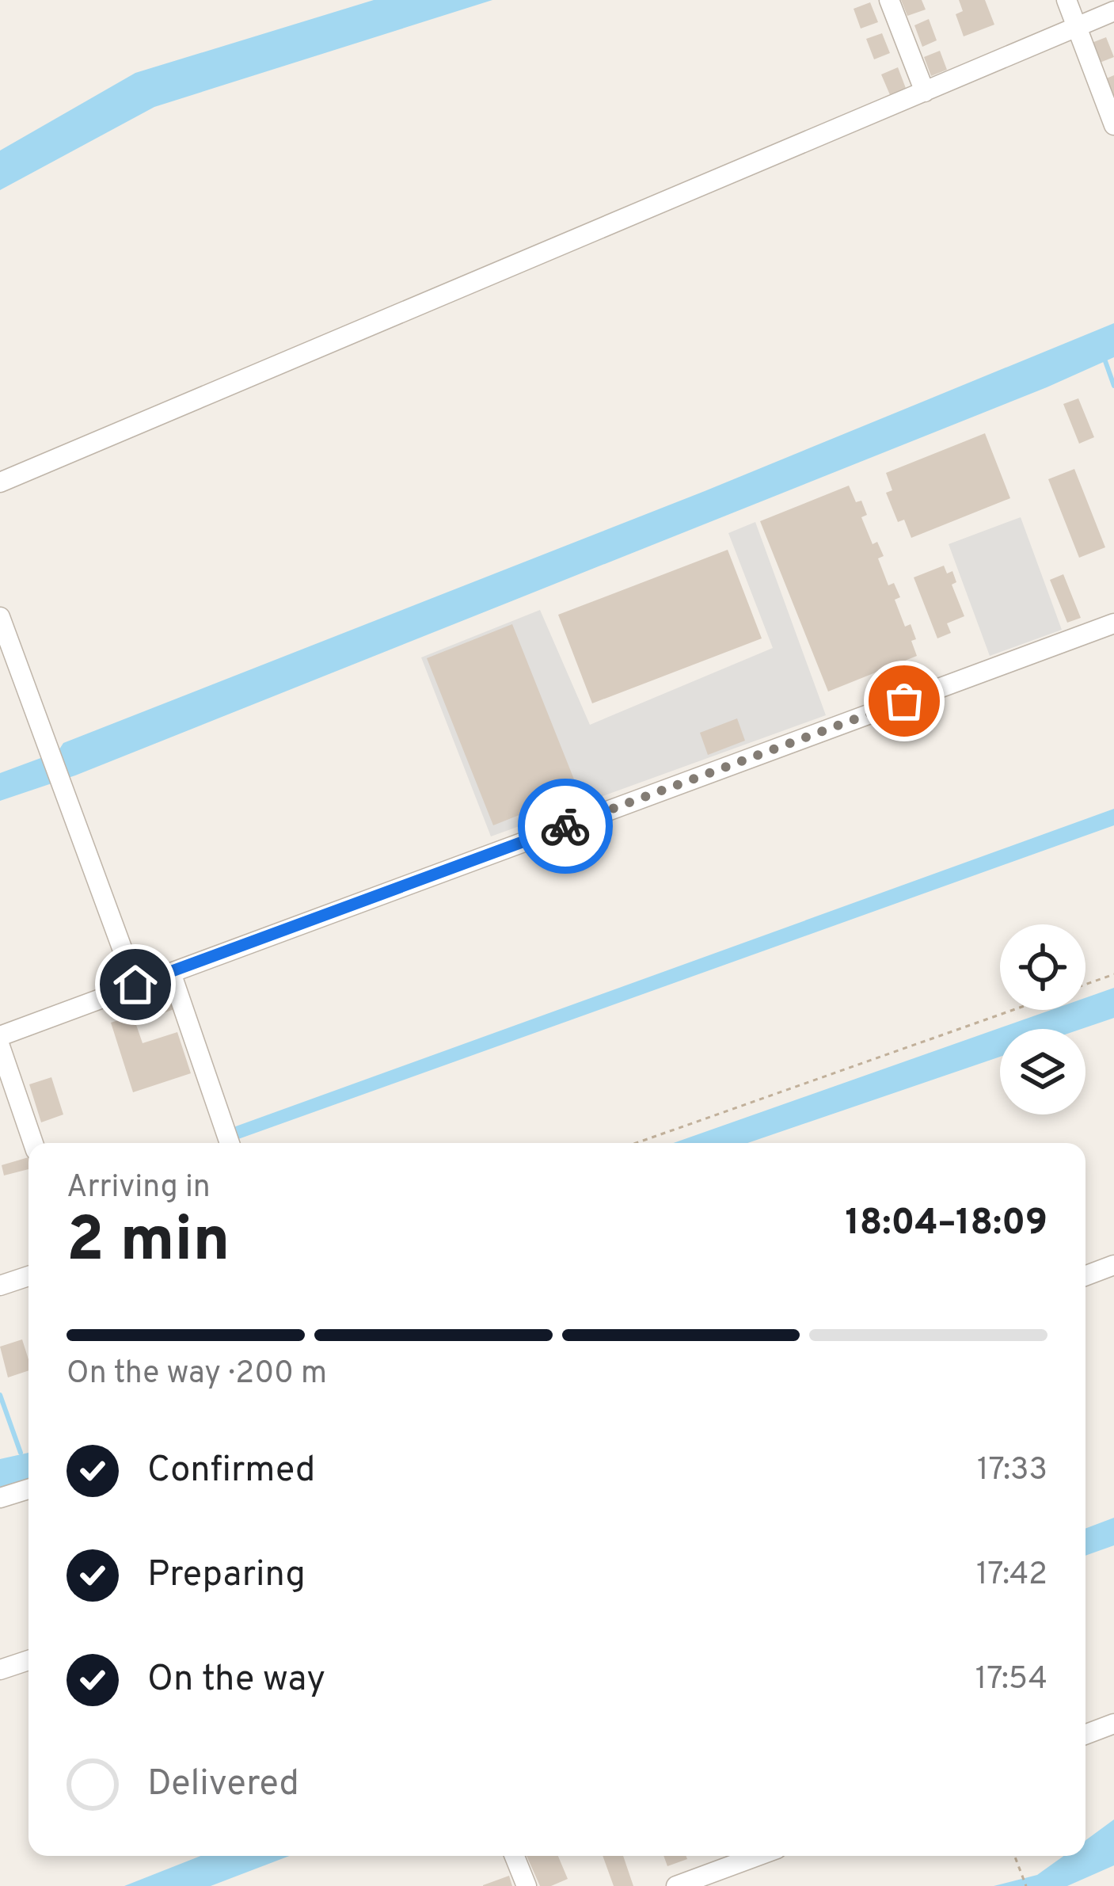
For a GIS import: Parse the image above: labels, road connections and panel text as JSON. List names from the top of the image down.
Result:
{
  "page": {
    "heading": ["2 min", "Arriving in", "18:04–18:09"],
    "bar": "On the way · 200 m",
    "list": [
      ["Confirmed", "17:33"],
      ["Preparing", "17:42"],
      ["On the way", "17:54"],
      "Delivered"
    ]
  }
}
